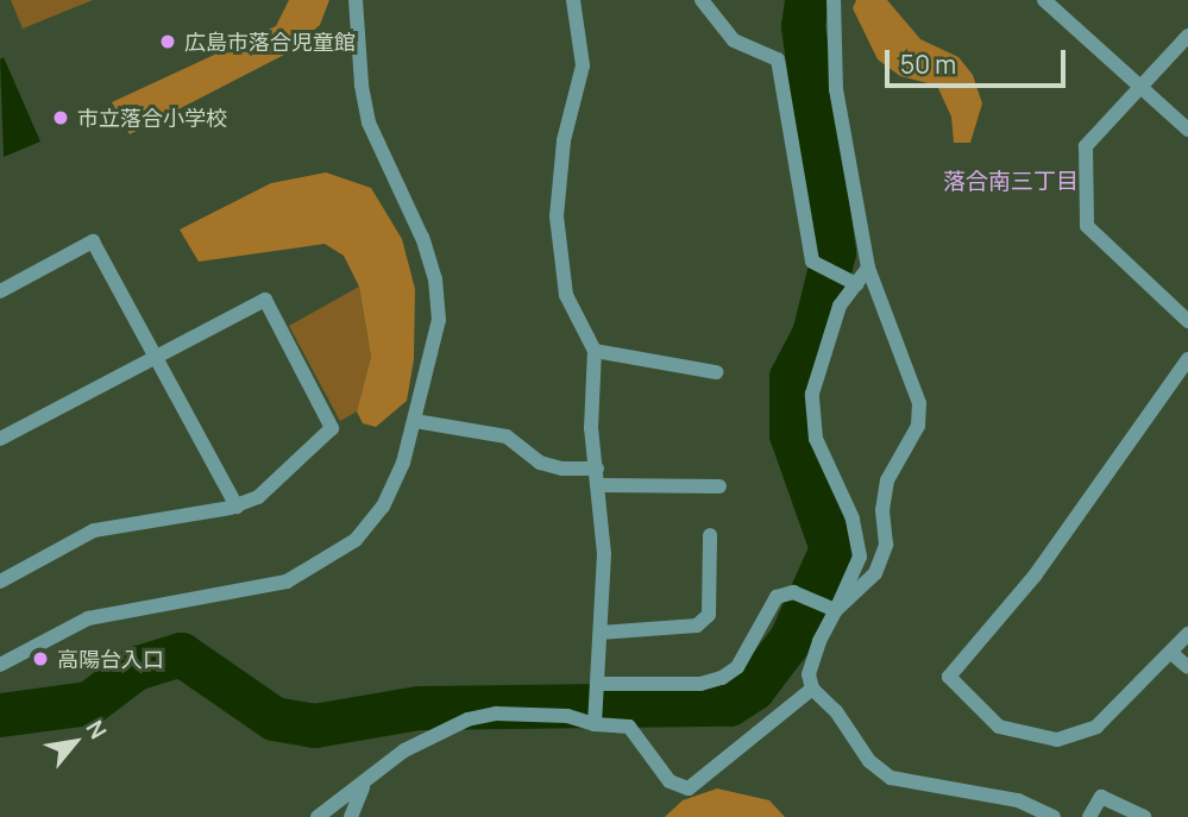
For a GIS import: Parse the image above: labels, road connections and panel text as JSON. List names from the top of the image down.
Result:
{
  "districts": ["落合南三丁目"],
  "places": ["広島市落合児童館", "市立落合小学校", "高陽台入口"],
  "scale_bar": "50 m",
  "north": "top right"
}
